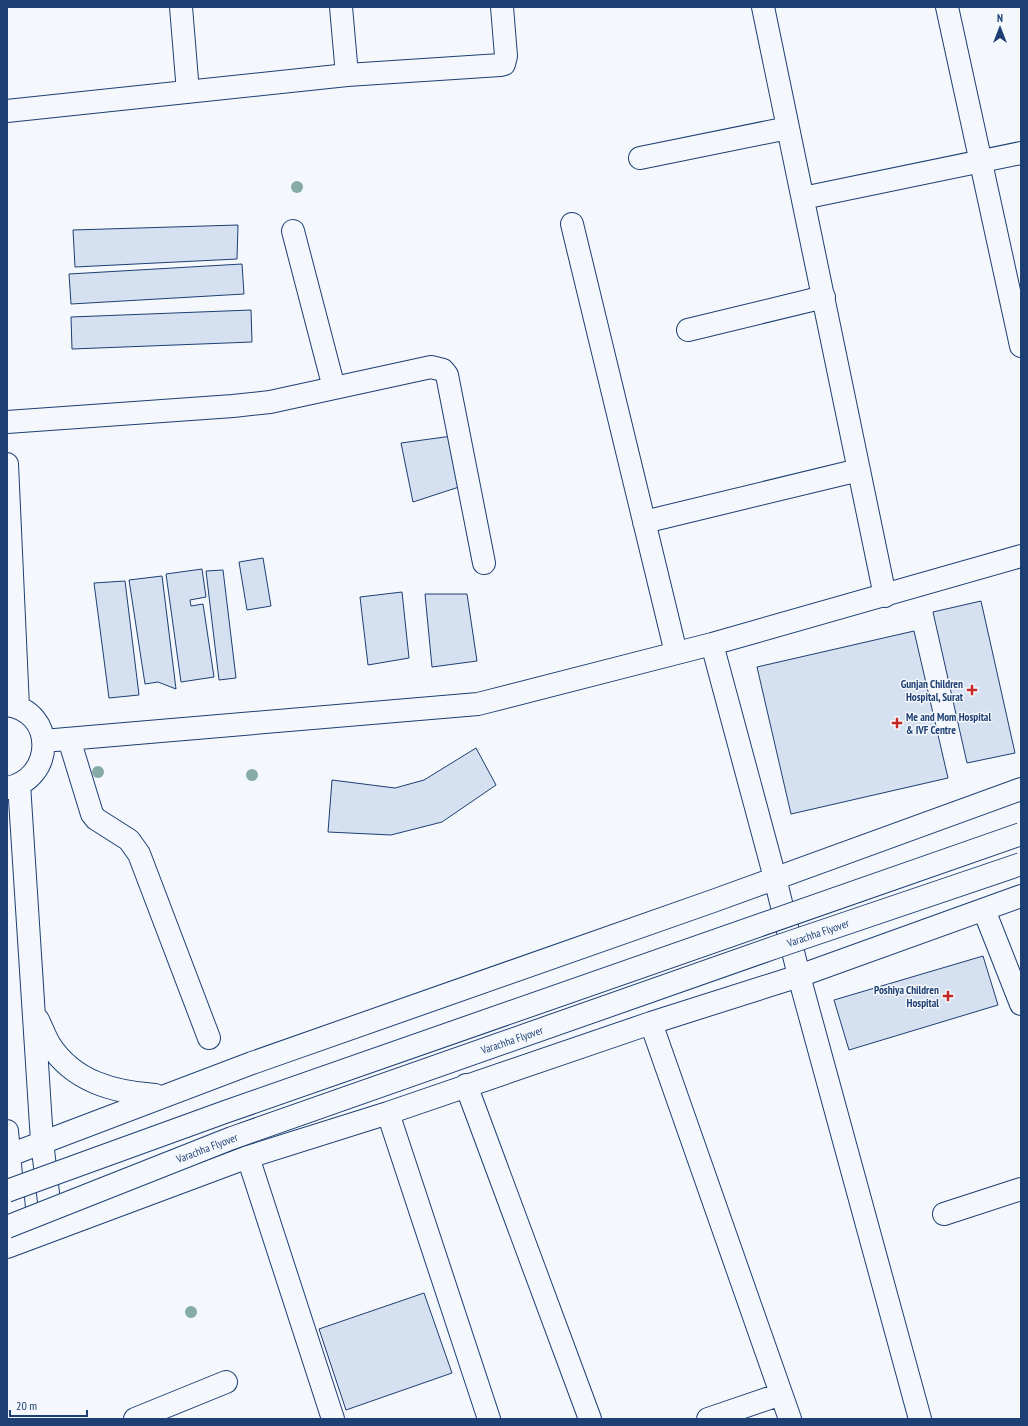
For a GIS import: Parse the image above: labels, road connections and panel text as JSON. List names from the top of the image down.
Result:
{
  "streets": {
    "street": ["Varachha Flyover"]
  },
  "places": {
    "health": ["Gunjan Children Hospital, Surat", "Me and Mom Hospital & IVF Centre", "Poshiya Children Hospital"]
  },
  "scale_bar": "20 m",
  "north": "top"
}
